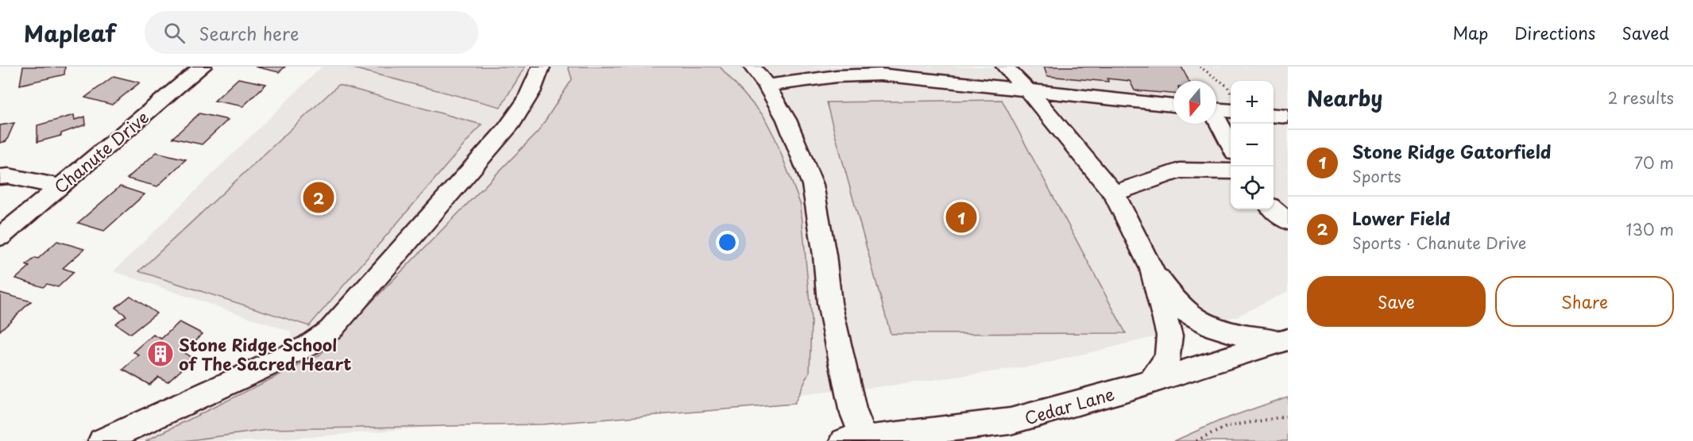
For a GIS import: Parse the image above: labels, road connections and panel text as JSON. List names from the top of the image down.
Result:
{
  "streets": {
    "street": ["Chanute Drive", "Cedar Lane"]
  },
  "places": {
    "building": ["Stone Ridge School of The Sacred Heart"]
  },
  "north": "bottom",
  "page": {
    "header": "Mapleaf",
    "search": "Search here",
    "nav": ["Map", "Directions", "Saved"],
    "heading": ["Nearby", "2 results"],
    "map_buttons": ["+", "−"],
    "list": [
      {
        "mark": "1",
        "name": "Stone Ridge Gatorfield",
        "note": "Sports",
        "value": "70 m"
      },
      {
        "mark": "2",
        "name": "Lower Field",
        "note": "Sports · Chanute Drive",
        "value": "130 m"
      }
    ],
    "pins": ["2", "1"],
    "buttons": ["Save", "Share"]
  }
}
